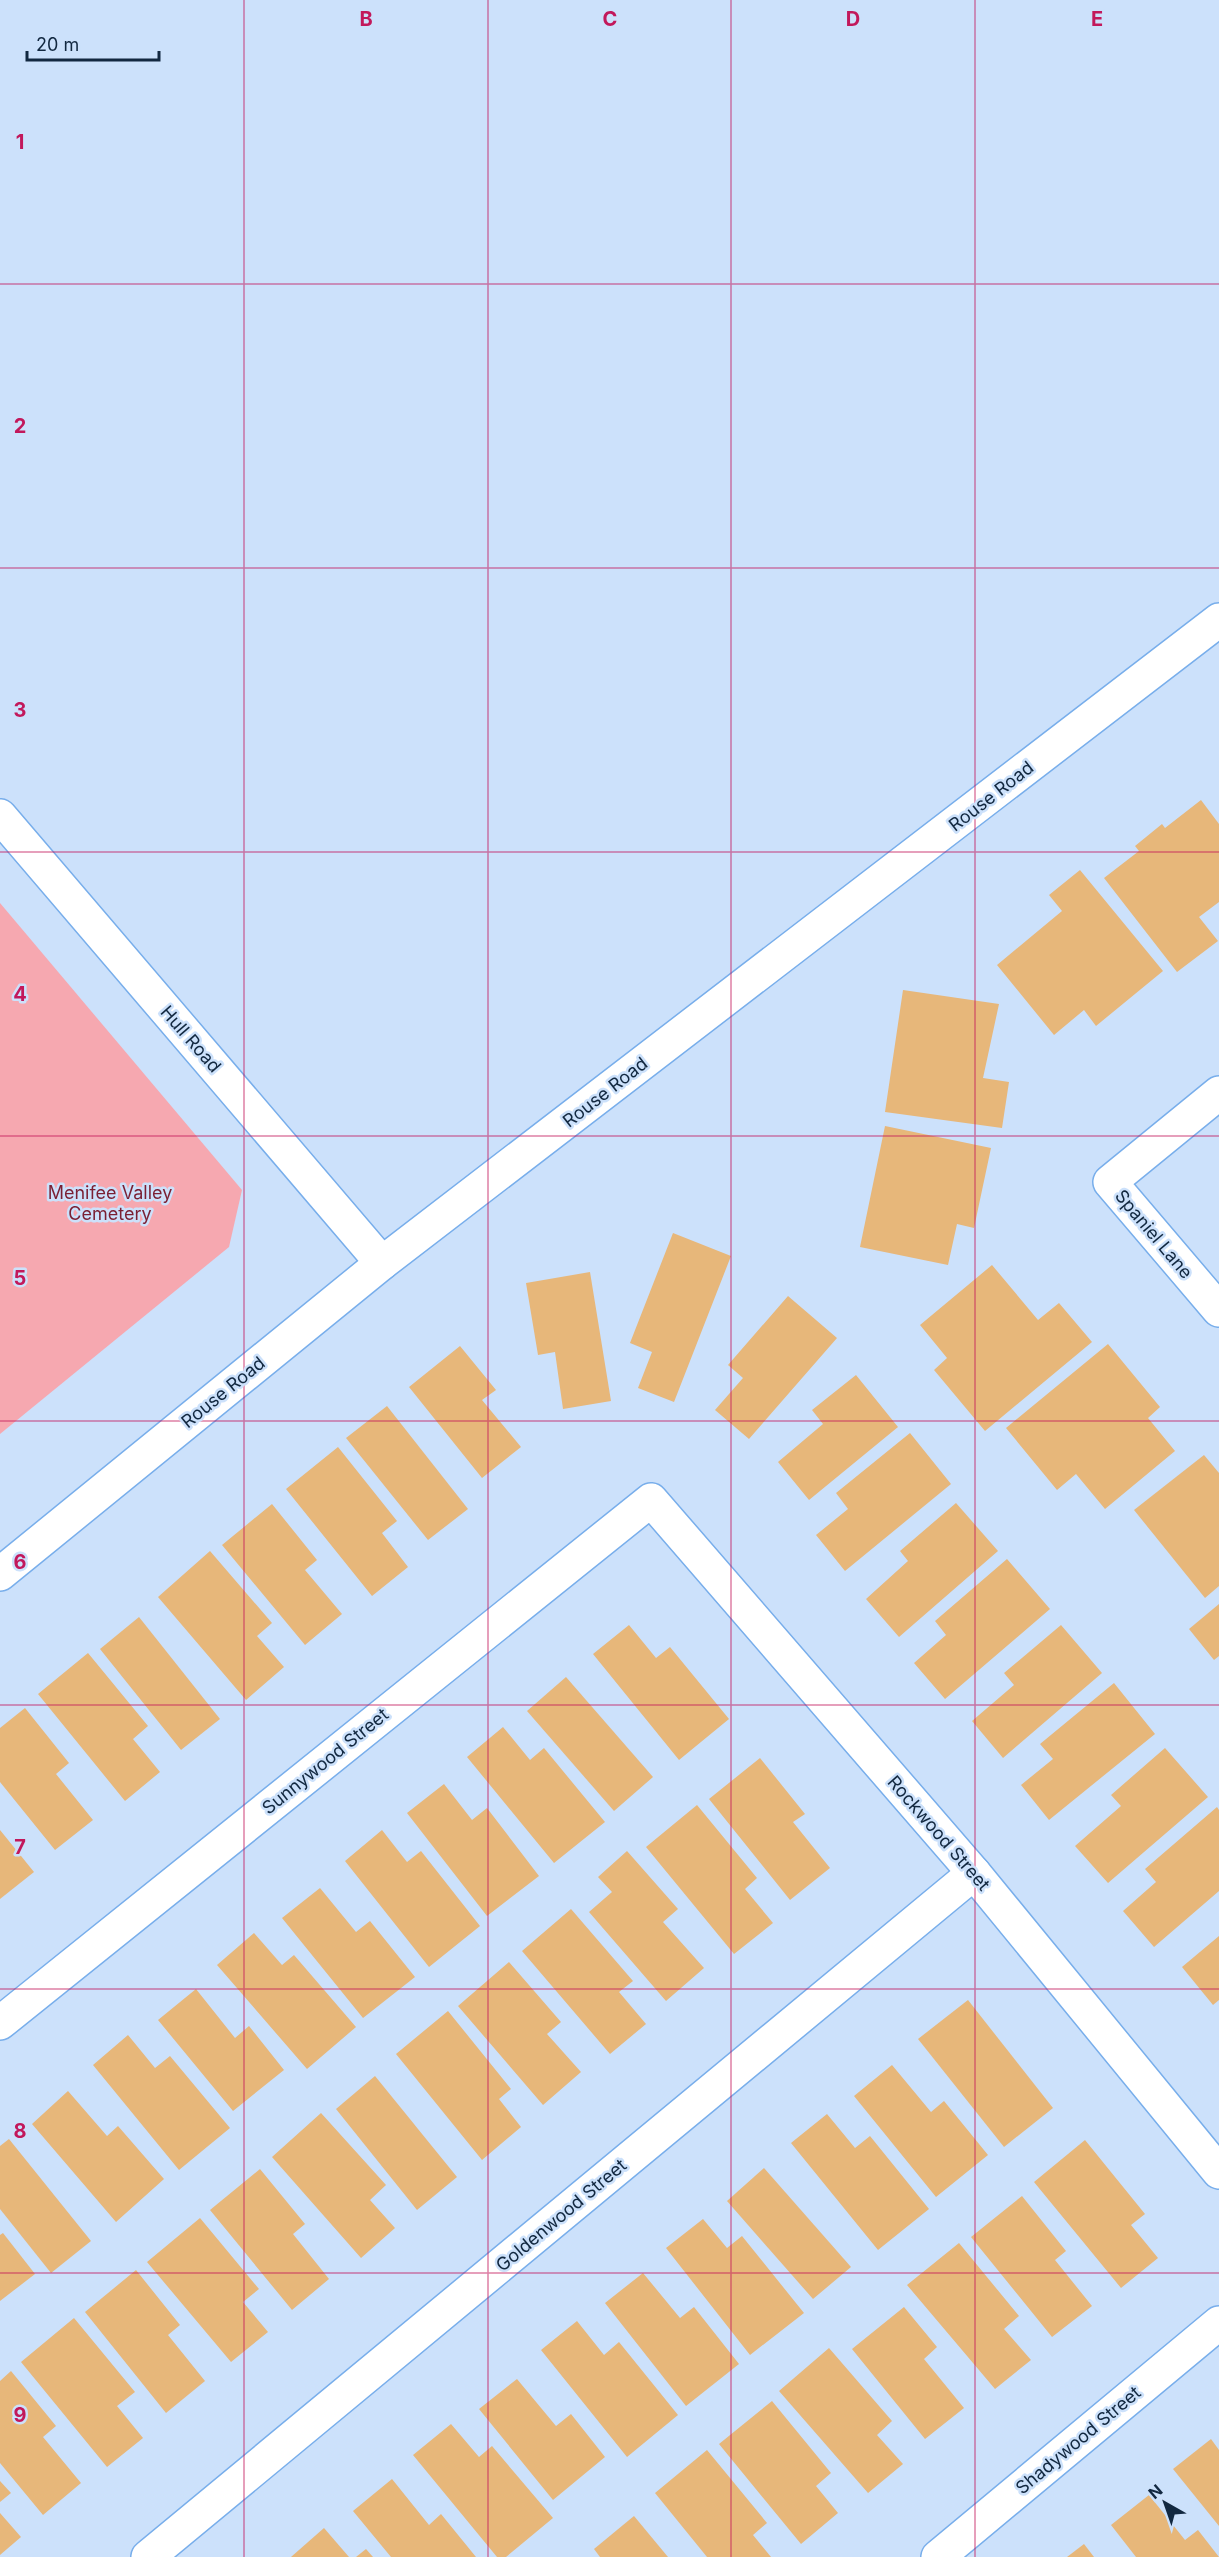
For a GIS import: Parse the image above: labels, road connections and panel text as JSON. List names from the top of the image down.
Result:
{
  "streets": {
    "street": [
      "Rouse Road",
      "Hull Road",
      "Spaniel Lane",
      "Sunnywood Street",
      "Rockwood Street",
      "Goldenwood Street",
      "Shadywood Street"
    ]
  },
  "crossings": [
    ["Rouse Road", "Hull Road"],
    ["Sunnywood Street", "Rockwood Street"],
    ["Rockwood Street", "Goldenwood Street"]
  ],
  "parks": ["Menifee Valley Cemetery"],
  "scale_bar": "20 m",
  "north": "top left",
  "grid": {
    "columns": [
      "B",
      "C",
      "D",
      "E"
    ],
    "rows": [
      "1",
      "2",
      "3",
      "4",
      "5",
      "6",
      "7",
      "8",
      "9"
    ]
  }
}
